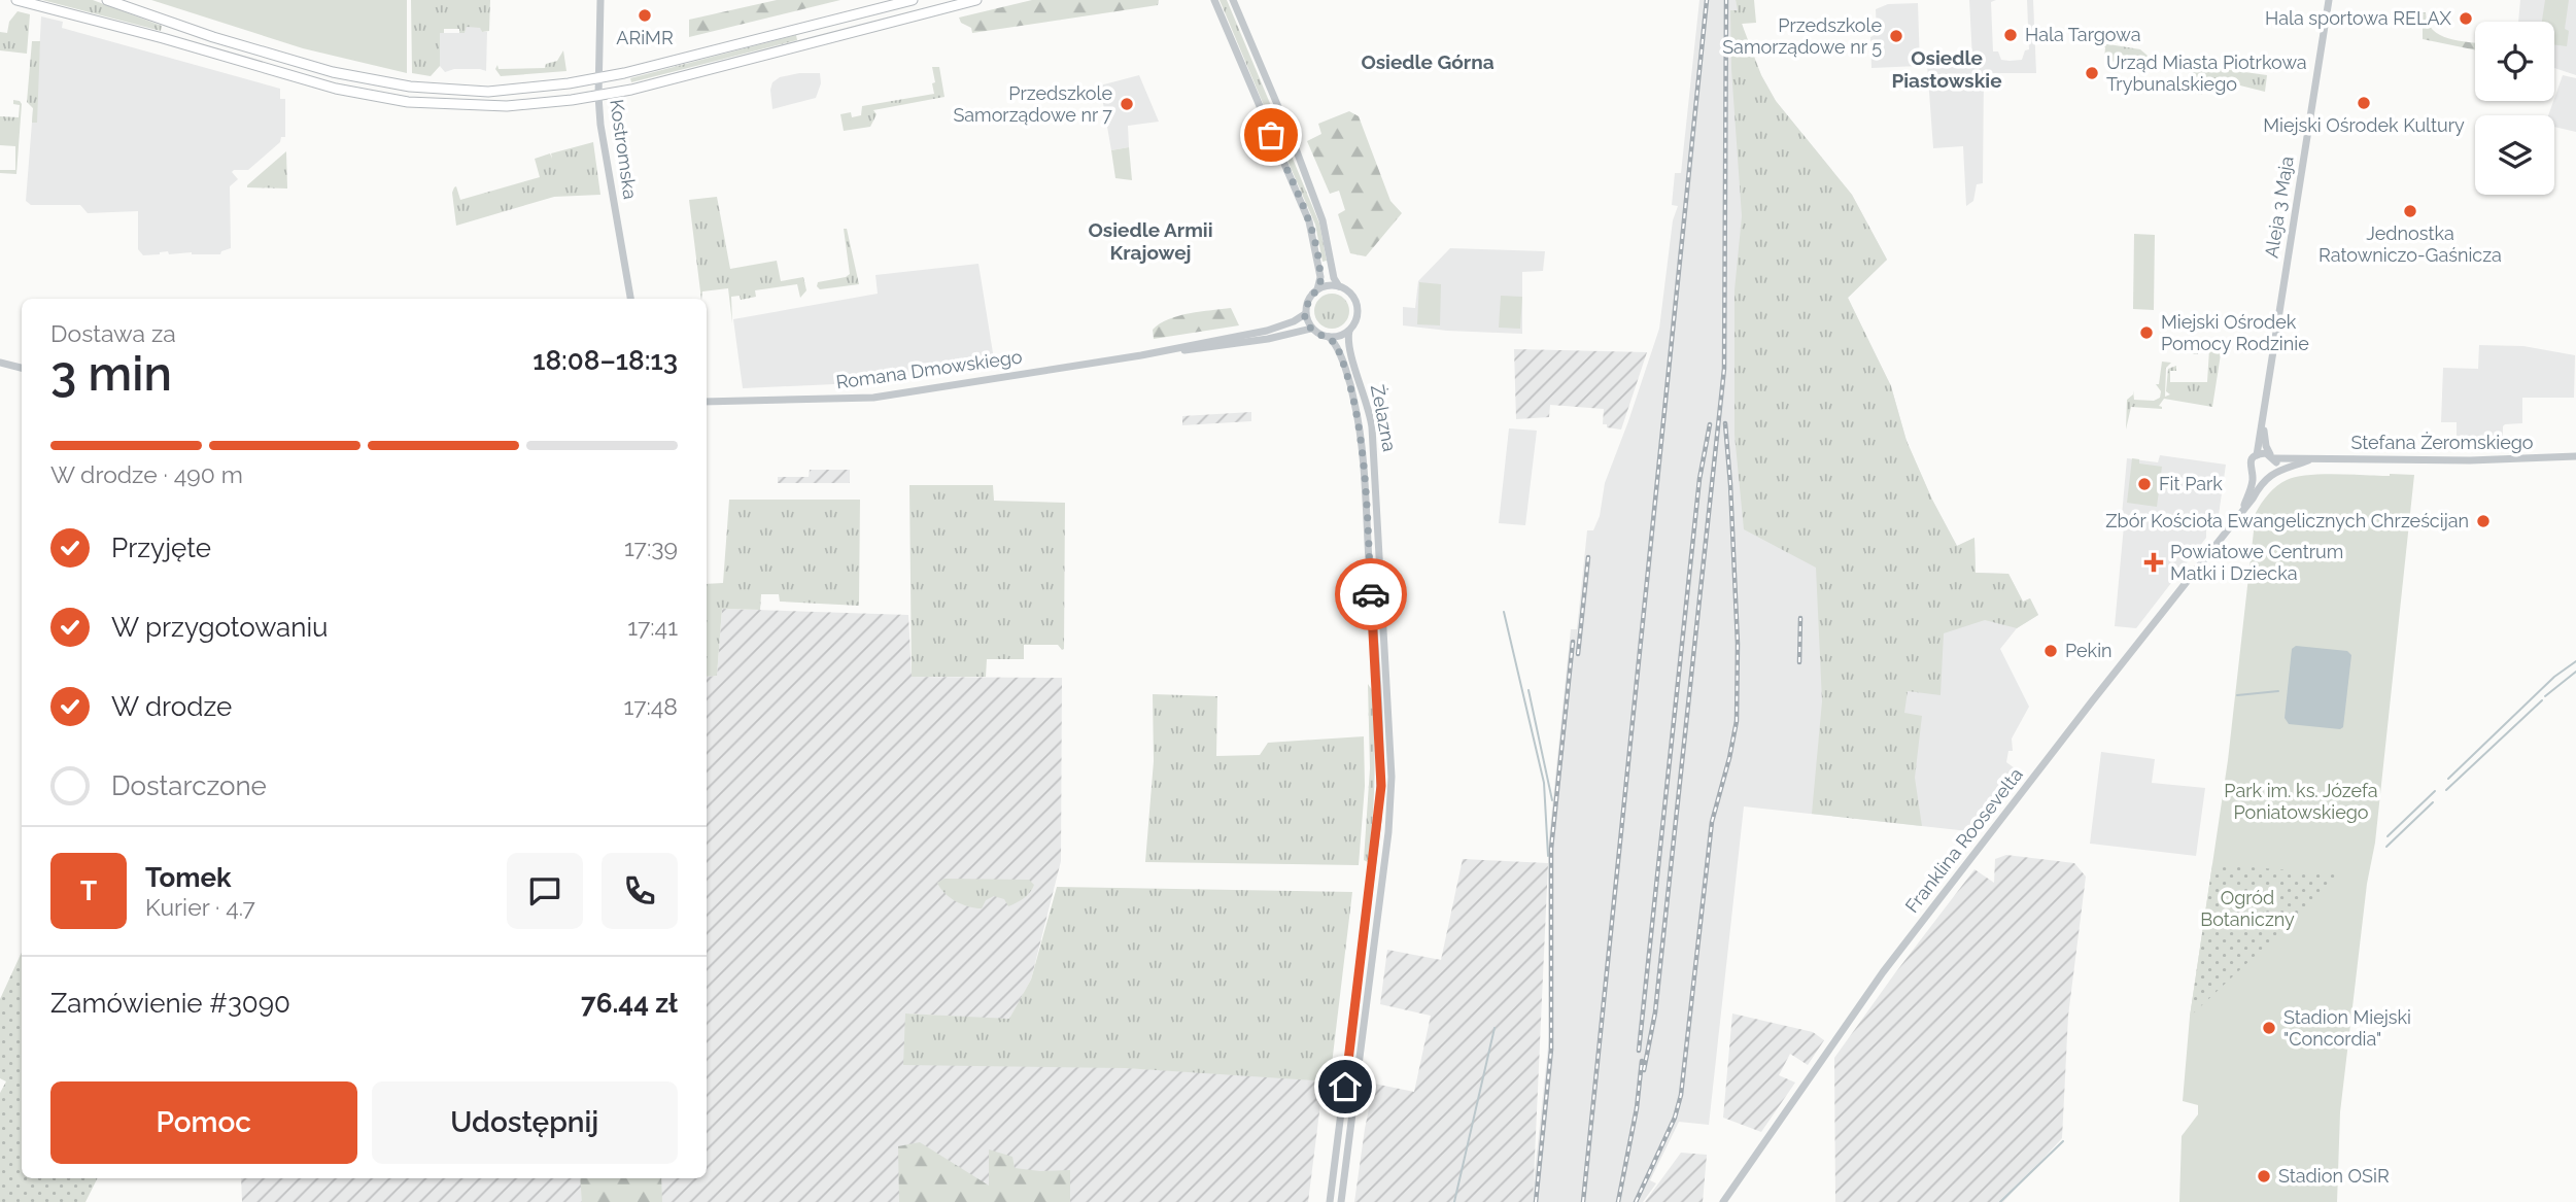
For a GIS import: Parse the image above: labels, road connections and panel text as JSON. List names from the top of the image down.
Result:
{
  "streets": {
    "street": [
      "Kostromska",
      "Aleja 3 Maja",
      "Romana Dmowskiego",
      "Żelazna",
      "Stefana Żeromskiego",
      "Franklina Roosevelta"
    ]
  },
  "crossings": [
    ["Aleja 3 Maja", "Stefana Żeromskiego"],
    ["Aleja 3 Maja", "Franklina Roosevelta"],
    ["Romana Dmowskiego", "Żelazna"],
    ["Stefana Żeromskiego", "Franklina Roosevelta"]
  ],
  "districts": ["Osiedle Piastowskie", "Osiedle Górna", "Osiedle Armii Krajowej"],
  "parks": ["Park im. ks. Józefa Poniatowskiego", "Ogród Botaniczny"],
  "places": {
    "other": [
      "ARiMR",
      "Hala sportowa RELAX",
      "Hala Targowa",
      "Przedszkole Samorządowe nr 5",
      "Urząd Miasta Piotrkowa Trybunalskiego",
      "Miejski Ośrodek Kultury",
      "Przedszkole Samorządowe nr 7",
      "Jednostka Ratowniczo-Gaśnicza",
      "Miejski Ośrodek Pomocy Rodzinie",
      "Fit Park",
      "Zbór Kościoła Ewangelicznych Chrześcijan",
      "Pekin",
      "Stadion Miejski \"Concordia\"",
      "Stadion OSiR"
    ],
    "health": ["Powiatowe Centrum Matki i Dziecka"]
  },
  "page": {
    "heading": ["3 min", "Dostawa za", "18:08–18:13"],
    "panel": [
      "Tomek",
      "Kurier · 4.7",
      "Zamówienie #3090",
      "76.44 zł"
    ],
    "bar": "W drodze · 490 m",
    "list": [
      ["Przyjęte", "17:39"],
      ["W przygotowaniu", "17:41"],
      ["W drodze", "17:48"],
      "Dostarczone"
    ],
    "round": "T",
    "buttons": ["Pomoc", "Udostępnij"]
  }
}
